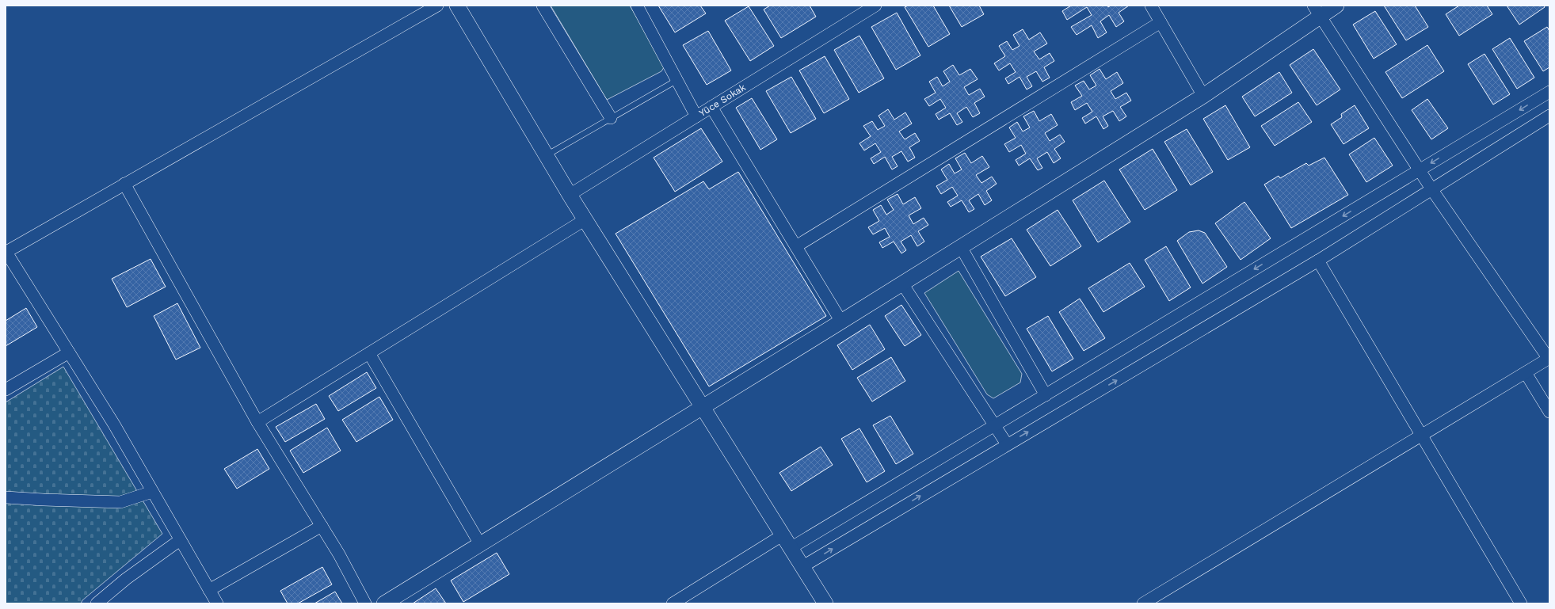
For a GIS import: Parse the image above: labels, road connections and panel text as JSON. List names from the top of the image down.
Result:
{
  "streets": {
    "street": ["Yüce Sokak"]
  }
}
